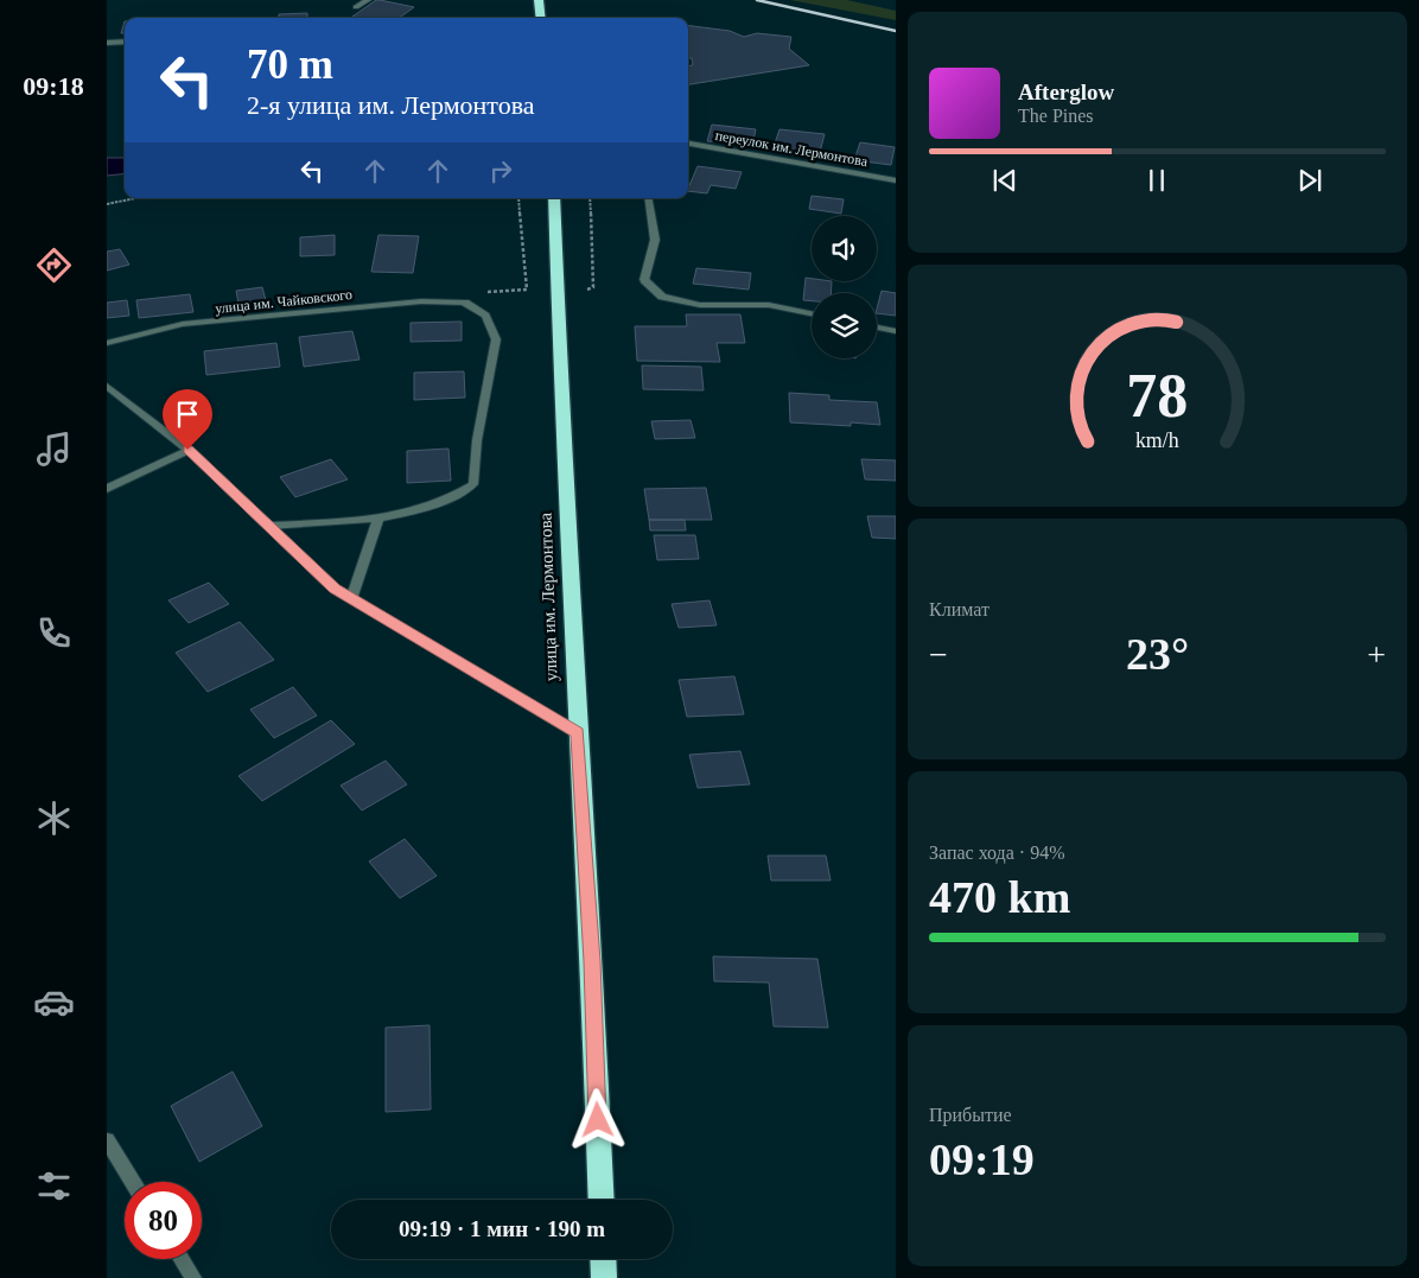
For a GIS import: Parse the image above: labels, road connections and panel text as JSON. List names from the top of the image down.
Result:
{
  "streets": {
    "highway": ["улица им. Лермонтова"],
    "street": ["переулок им. Лермонтова", "улица им. Чайковского"]
  },
  "page": {
    "tabs": "09:18",
    "turn": ["70 m", "2-я улица им. Лермонтова"],
    "song": ["Afterglow", "The Pines"],
    "tile": [
      "Климат",
      ["Запас хода · 94%", "470 km"],
      ["Прибытие", "09:19"]
    ],
    "heat": ["−", "23°", "+"],
    "limit": "80",
    "trip": "09:19 · 1 мин · 190 m",
    "gauge": ["78", "km/h"]
  }
}
